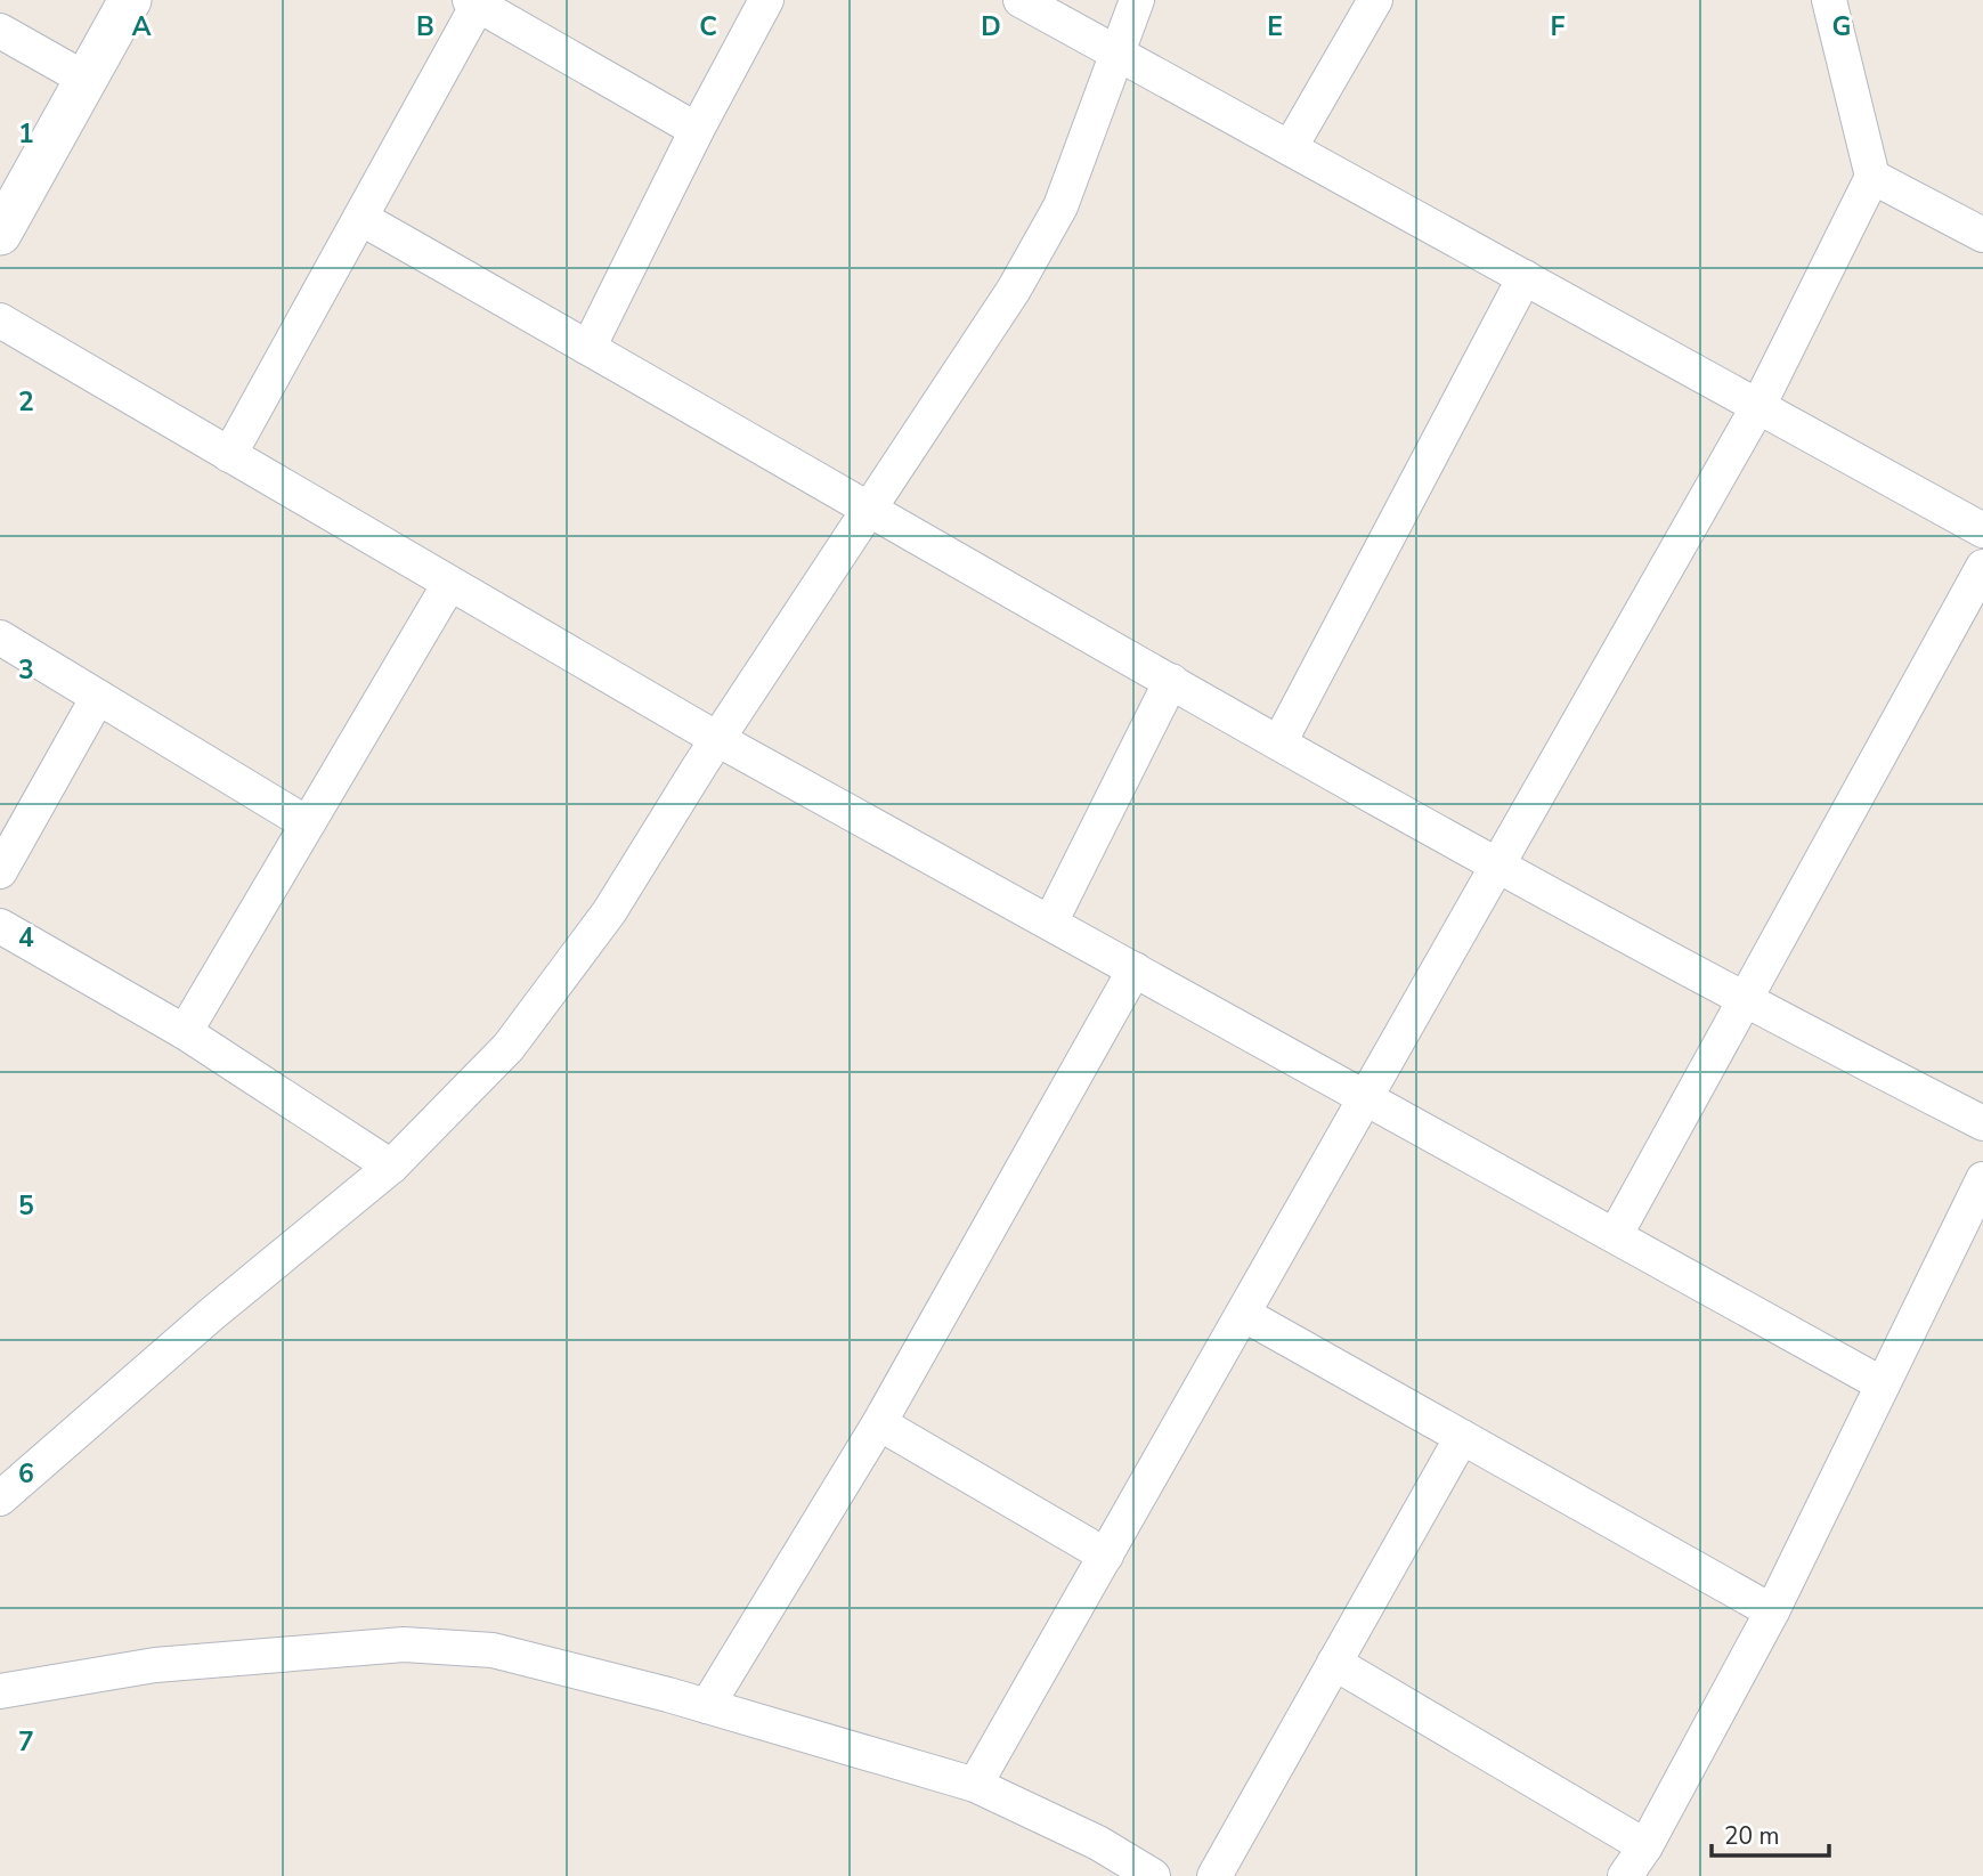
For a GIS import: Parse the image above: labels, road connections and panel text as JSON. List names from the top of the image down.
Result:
{
  "scale_bar": "20 m",
  "grid": {
    "columns": [
      "A",
      "B",
      "C",
      "D",
      "E",
      "F",
      "G"
    ],
    "rows": [
      "1",
      "2",
      "3",
      "4",
      "5",
      "6",
      "7"
    ]
  }
}
